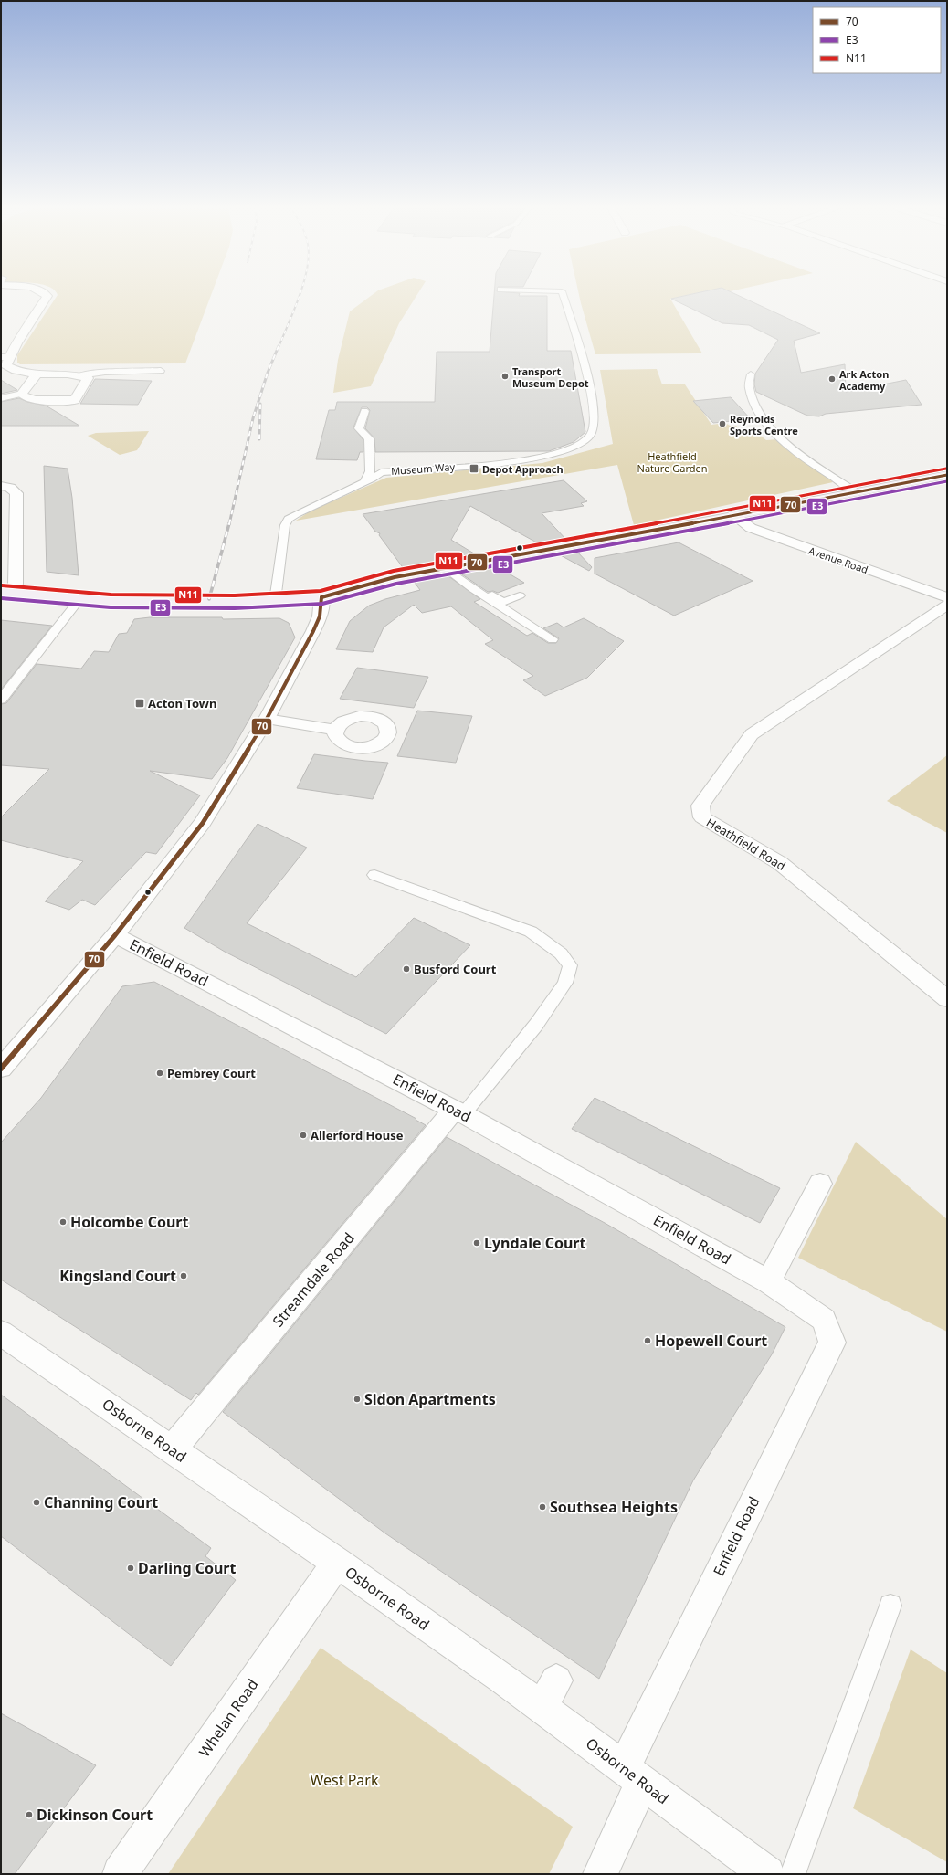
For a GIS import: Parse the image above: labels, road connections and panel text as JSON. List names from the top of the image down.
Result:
{
  "streets": {
    "street": [
      "Avenue Road",
      "Heathfield Road",
      "Enfield Road",
      "Streamdale Road",
      "Osborne Road",
      "Whelan Road"
    ],
    "lane": ["Museum Way"]
  },
  "crossings": [
    ["Enfield Road", "Streamdale Road"],
    ["Enfield Road", "Osborne Road"],
    ["Streamdale Road", "Osborne Road"],
    ["Osborne Road", "Whelan Road"]
  ],
  "parks": ["Heathfield Nature Garden", "West Park"],
  "places": {
    "other": [
      "Transport Museum Depot",
      "Ark Acton Academy",
      "Reynolds Sports Centre",
      "Busford Court",
      "Pembrey Court",
      "Allerford House",
      "Holcombe Court",
      "Lyndale Court",
      "Kingsland Court",
      "Hopewell Court",
      "Sidon Apartments",
      "Channing Court",
      "Southsea Heights",
      "Darling Court",
      "Dickinson Court"
    ],
    "transit": ["Depot Approach", "Acton Town"]
  },
  "lines": ["transit line N11", "transit line 70", "transit line E3"],
  "legend": ["70", "E3", "N11"]
}
